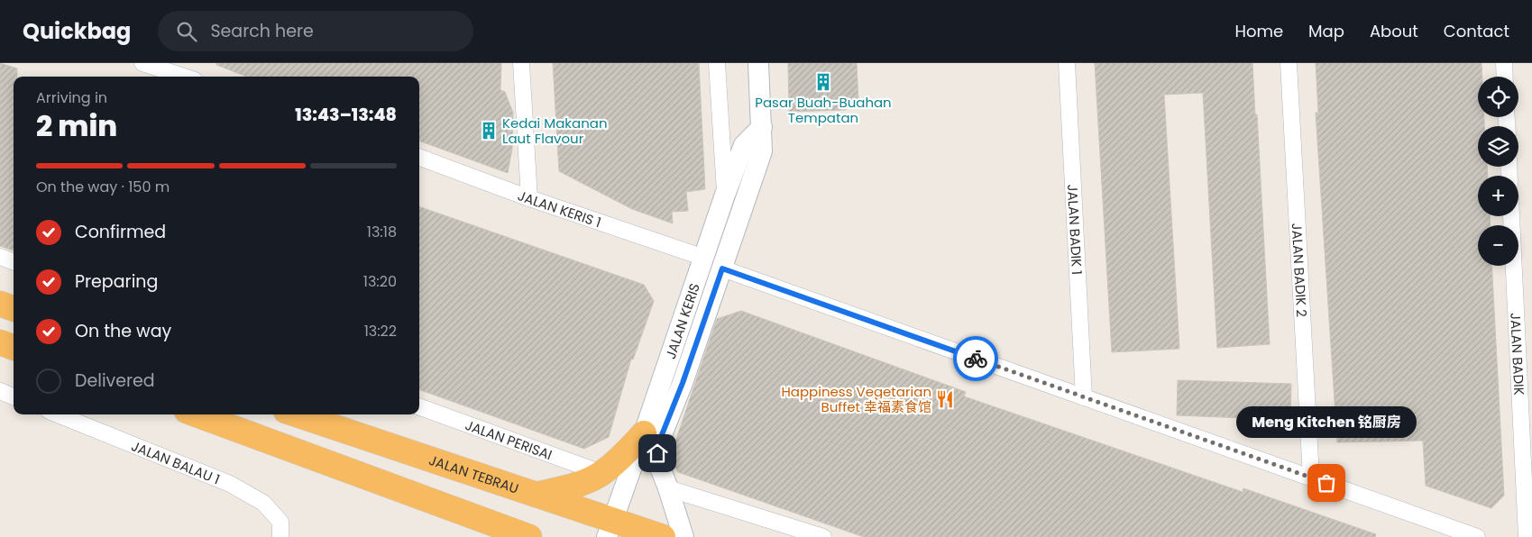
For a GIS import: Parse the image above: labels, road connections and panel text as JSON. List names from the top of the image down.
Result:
{
  "streets": {
    "highway": ["JALAN TEBRAU"],
    "street": [
      "JALAN KERIS 1",
      "JALAN BADIK 1",
      "JALAN BADIK 2",
      "JALAN KERIS",
      "JALAN BADIK",
      "JALAN PERISAI",
      "JALAN BALAU 1"
    ]
  },
  "crossings": [
    ["JALAN KERIS 1", "JALAN KERIS"],
    ["JALAN KERIS", "JALAN TEBRAU"]
  ],
  "places": {
    "building": ["Pasar Buah-Buahan Tempatan", "Kedai Makanan Laut Flavour"],
    "restaurant": ["Happiness Vegetarian Buffet 幸福素食馆"],
    "other": ["Meng Kitchen 铭厨房"]
  },
  "page": {
    "header": "Quickbag",
    "search": "Search here",
    "nav": [
      "Home",
      "Map",
      "About",
      "Contact"
    ],
    "map_buttons": ["+", "−"],
    "heading": ["2 min", "Arriving in", "13:43–13:48"],
    "bar": "On the way · 150 m",
    "list": [
      ["Confirmed", "13:18"],
      ["Preparing", "13:20"],
      ["On the way", "13:22"],
      "Delivered"
    ],
    "bubble": "Meng Kitchen 铭厨房"
  }
}
